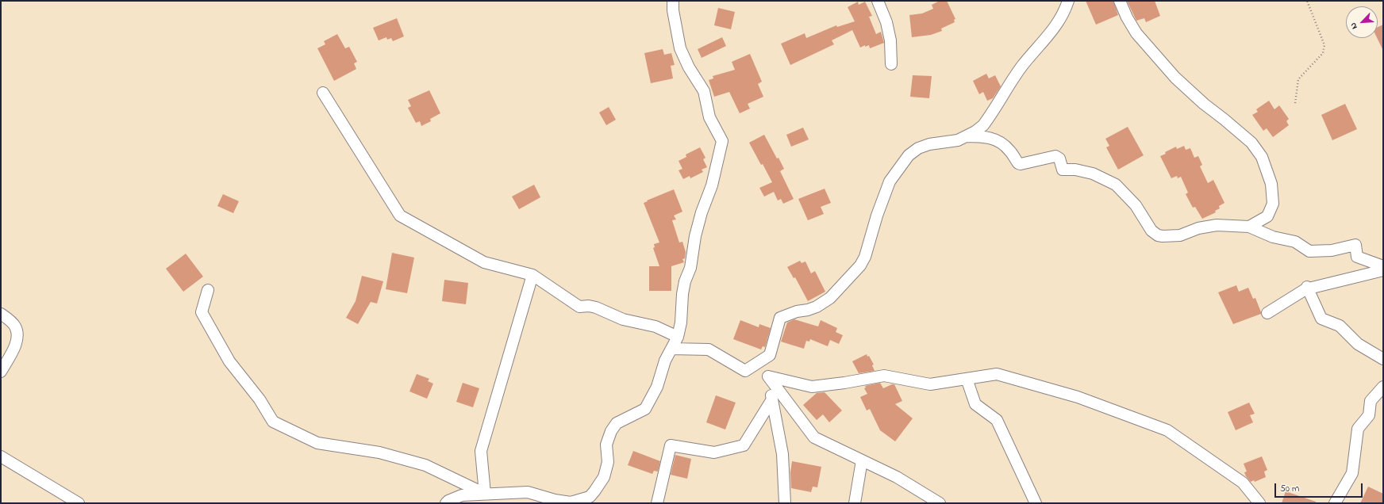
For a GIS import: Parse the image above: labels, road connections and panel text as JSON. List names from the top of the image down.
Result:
{
  "scale_bar": "50 m",
  "north": "bottom left"
}
